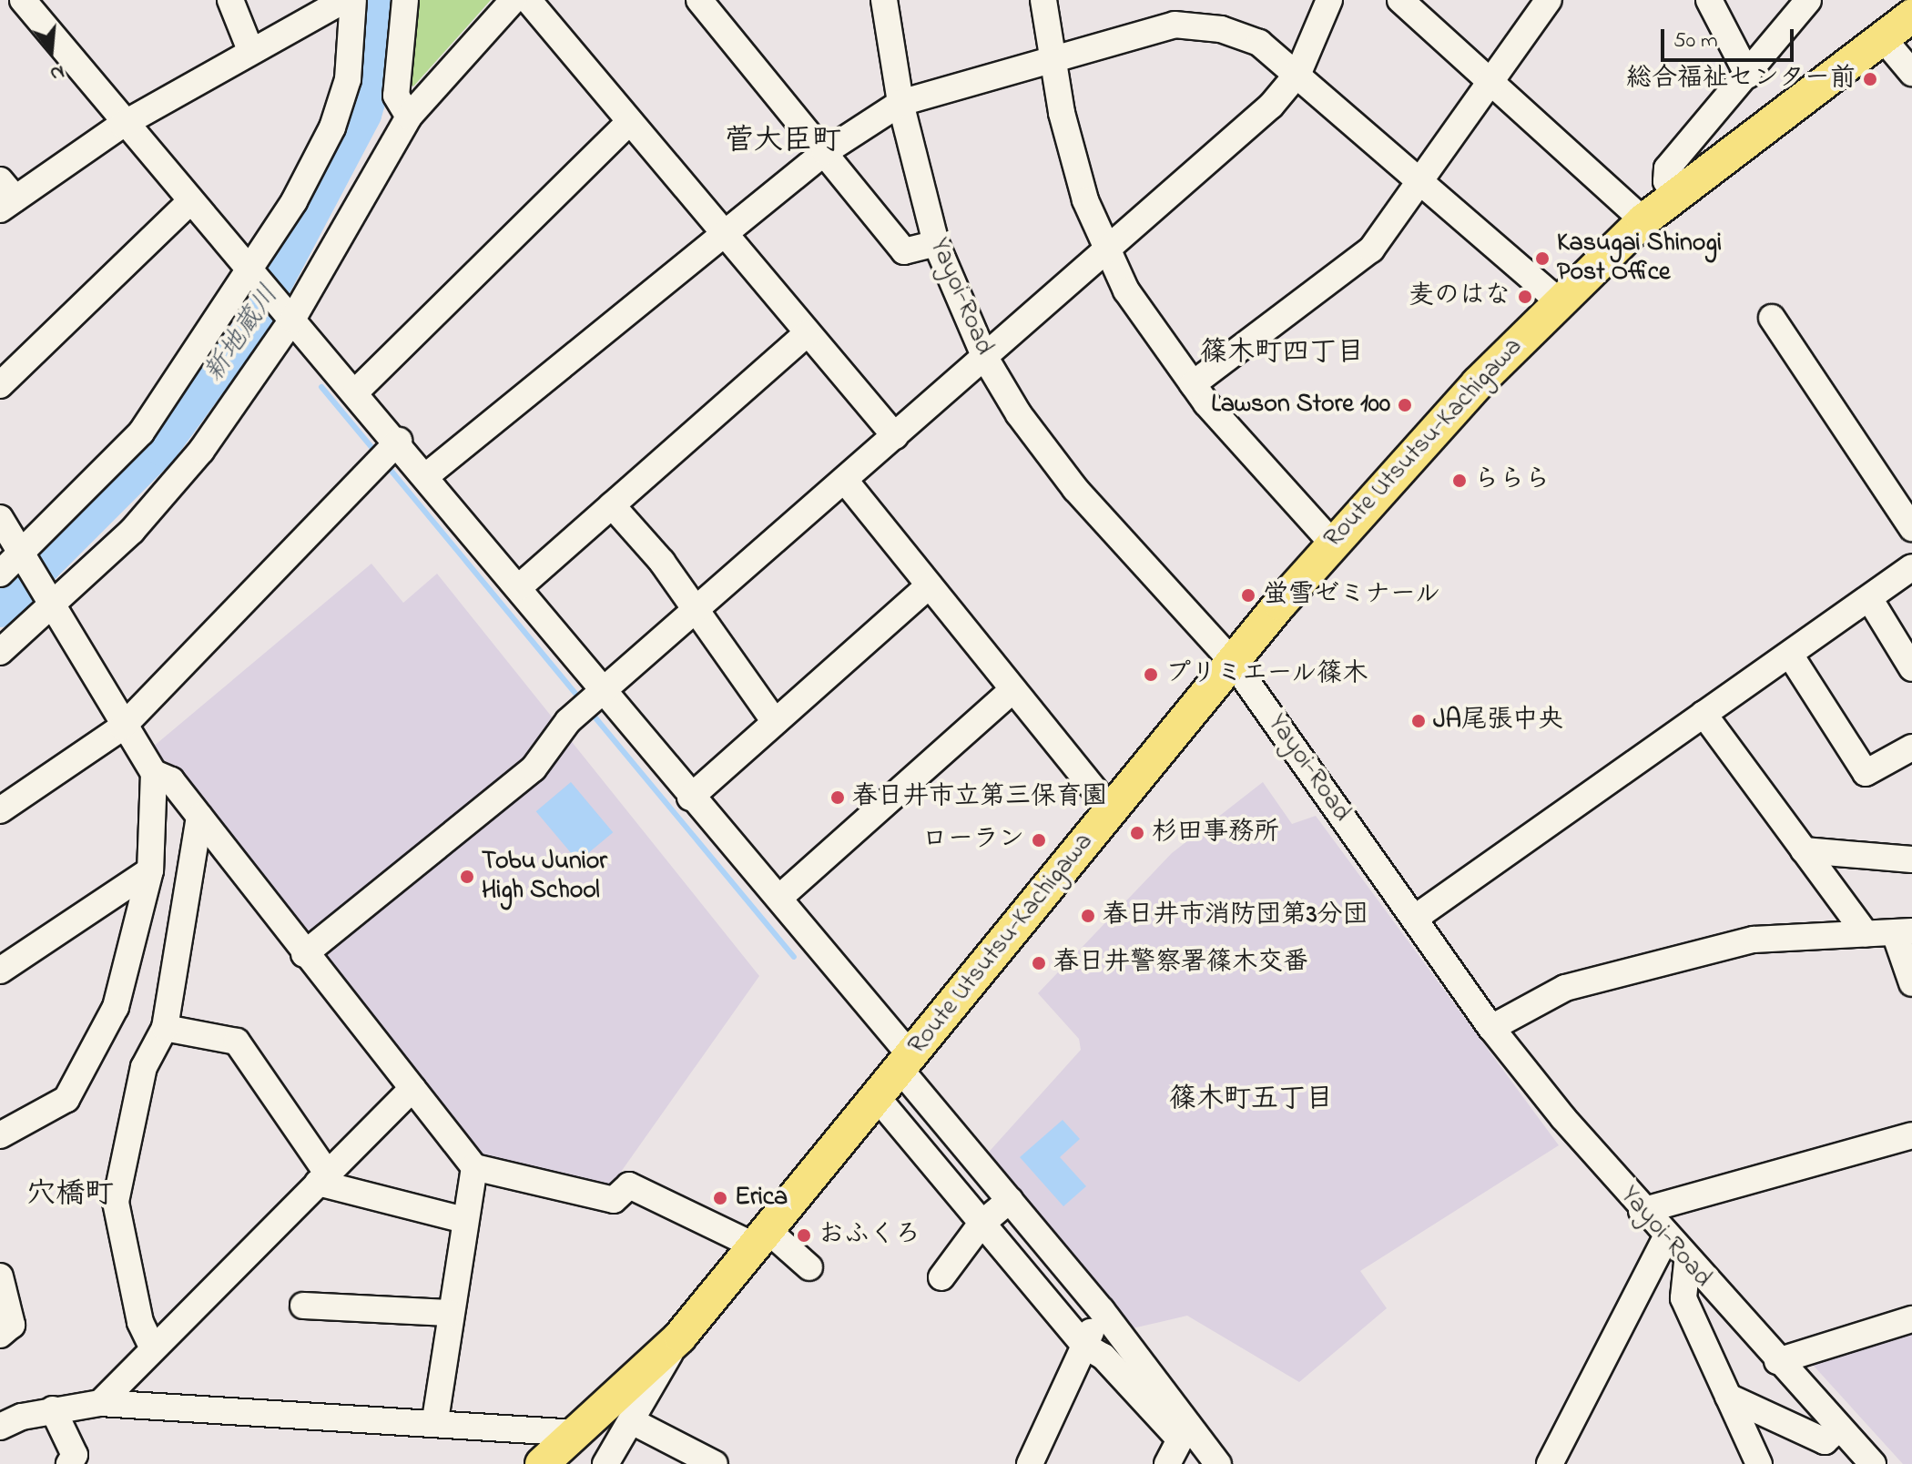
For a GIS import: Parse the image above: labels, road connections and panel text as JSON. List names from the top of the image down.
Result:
{
  "streets": {
    "main road": ["Route Utsutsu-Kachigawa"],
    "street": ["Yayoi-Road"]
  },
  "crossings": [
    ["Yayoi-Road", "Route Utsutsu-Kachigawa"]
  ],
  "districts": [
    "菅大臣町",
    "篠木町四丁目",
    "篠木町五丁目",
    "穴橋町"
  ],
  "water": ["新地蔵川"],
  "places": [
    "総合福祉センター前",
    "Kasugai Shinogi Post Office",
    "麦のはな",
    "Lawson Store 100",
    "ららら",
    "蛍雪ゼミナール",
    "プリミエール篠木",
    "JA尾張中央",
    "春日井市立第三保育園",
    "杉田事務所",
    "ローラン",
    "Tobu Junior High School",
    "春日井市消防団第3分団",
    "春日井警察署篠木交番",
    "Erica",
    "おふくろ"
  ],
  "scale_bar": "50 m",
  "north": "bottom"
}
